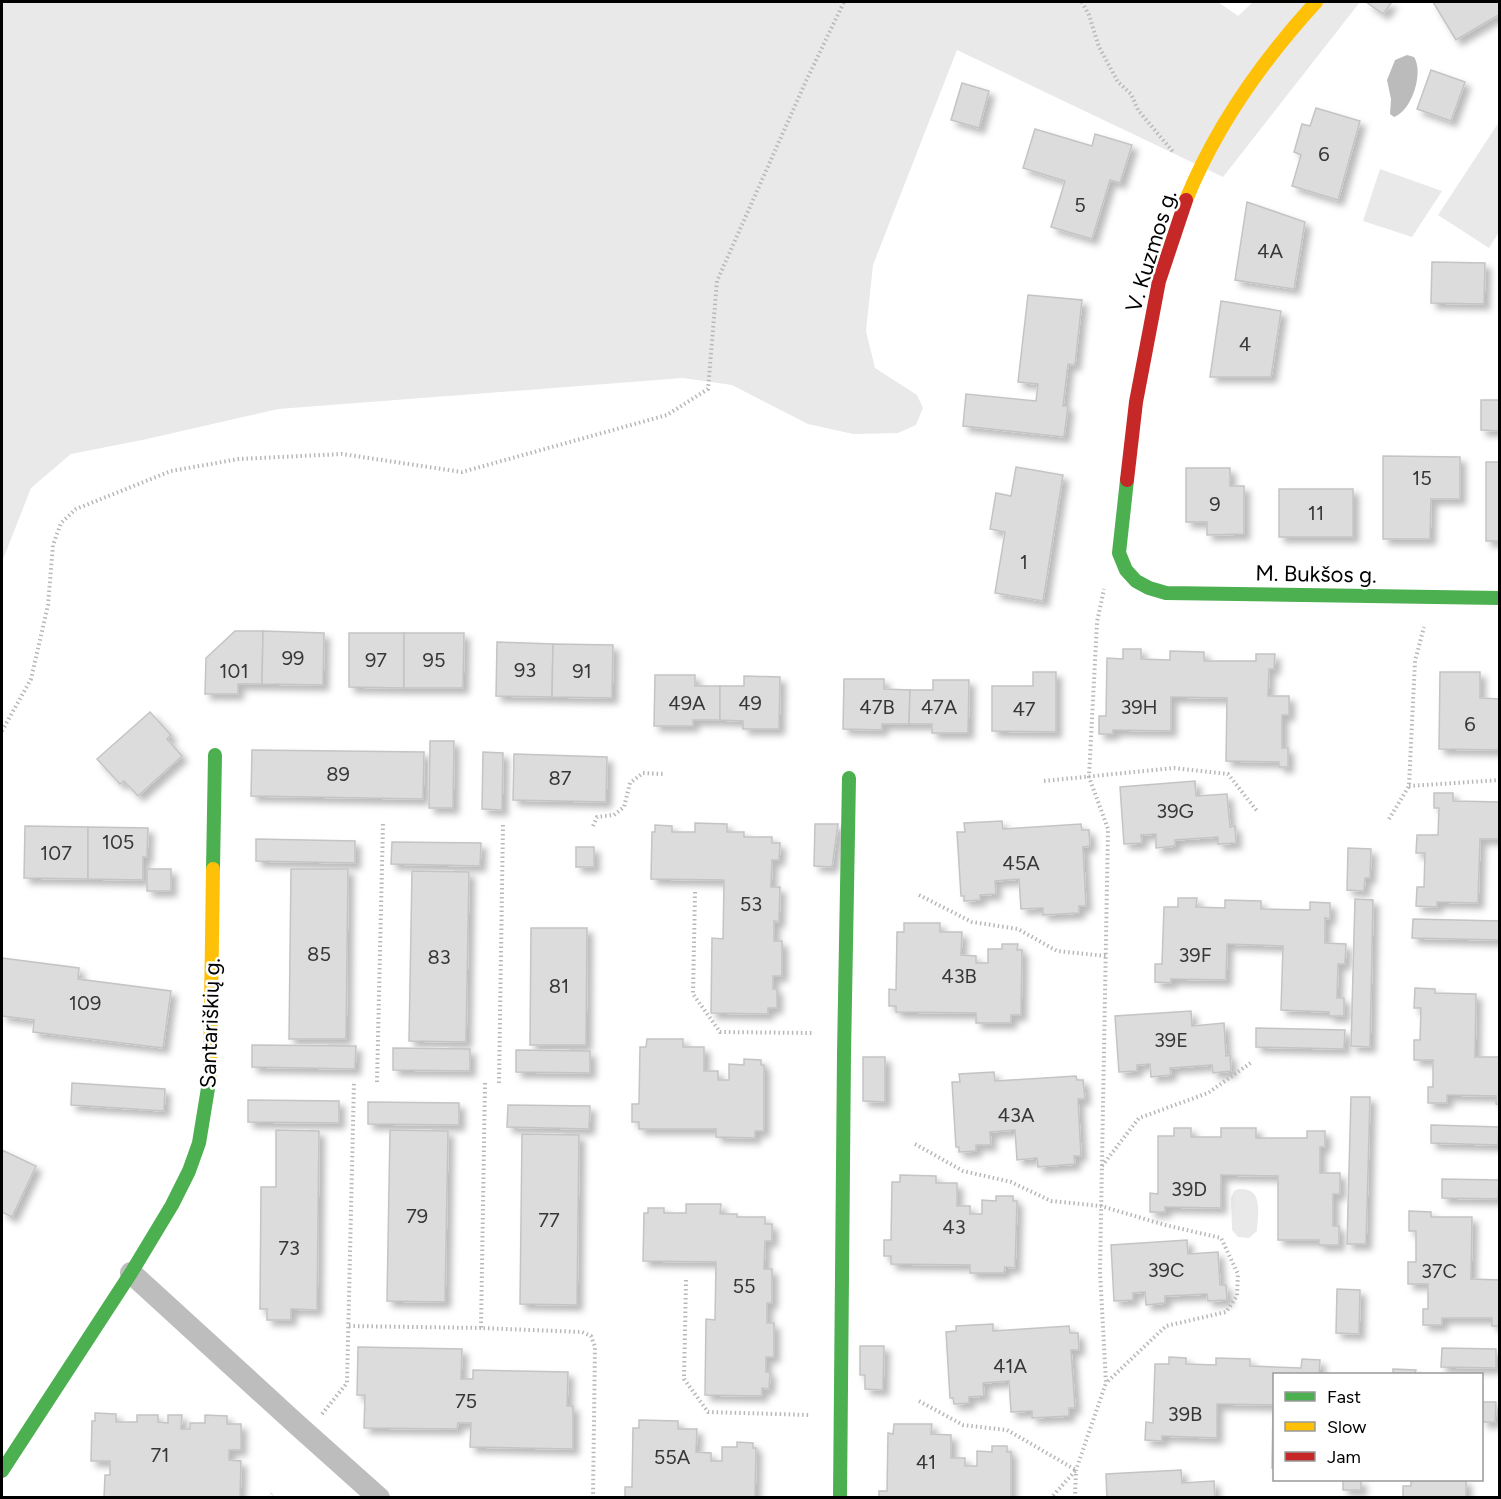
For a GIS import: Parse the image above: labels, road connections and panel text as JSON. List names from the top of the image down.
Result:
{
  "streets": {
    "street": ["V. Kuzmos g.", "M. Bukšos g.", "Santariškių g."]
  },
  "crossings": [
    ["V. Kuzmos g.", "M. Bukšos g."]
  ],
  "house_numbers": [
    "6",
    "5",
    "4A",
    "4",
    "15",
    "9",
    "11",
    "1",
    "99",
    "97",
    "95",
    "93",
    "101",
    "91",
    "49A",
    "49",
    "47B",
    "47A",
    "39H",
    "47",
    "6",
    "89",
    "87",
    "39G",
    "105",
    "107",
    "45A",
    "53",
    "85",
    "39F",
    "83",
    "43B",
    "81",
    "109",
    "39E",
    "43A",
    "39D",
    "79",
    "77",
    "43",
    "73",
    "39C",
    "37C",
    "55",
    "41A",
    "75",
    "39B",
    "71",
    "55A",
    "41"
  ],
  "legend": ["Fast", "Slow", "Jam"]
}
